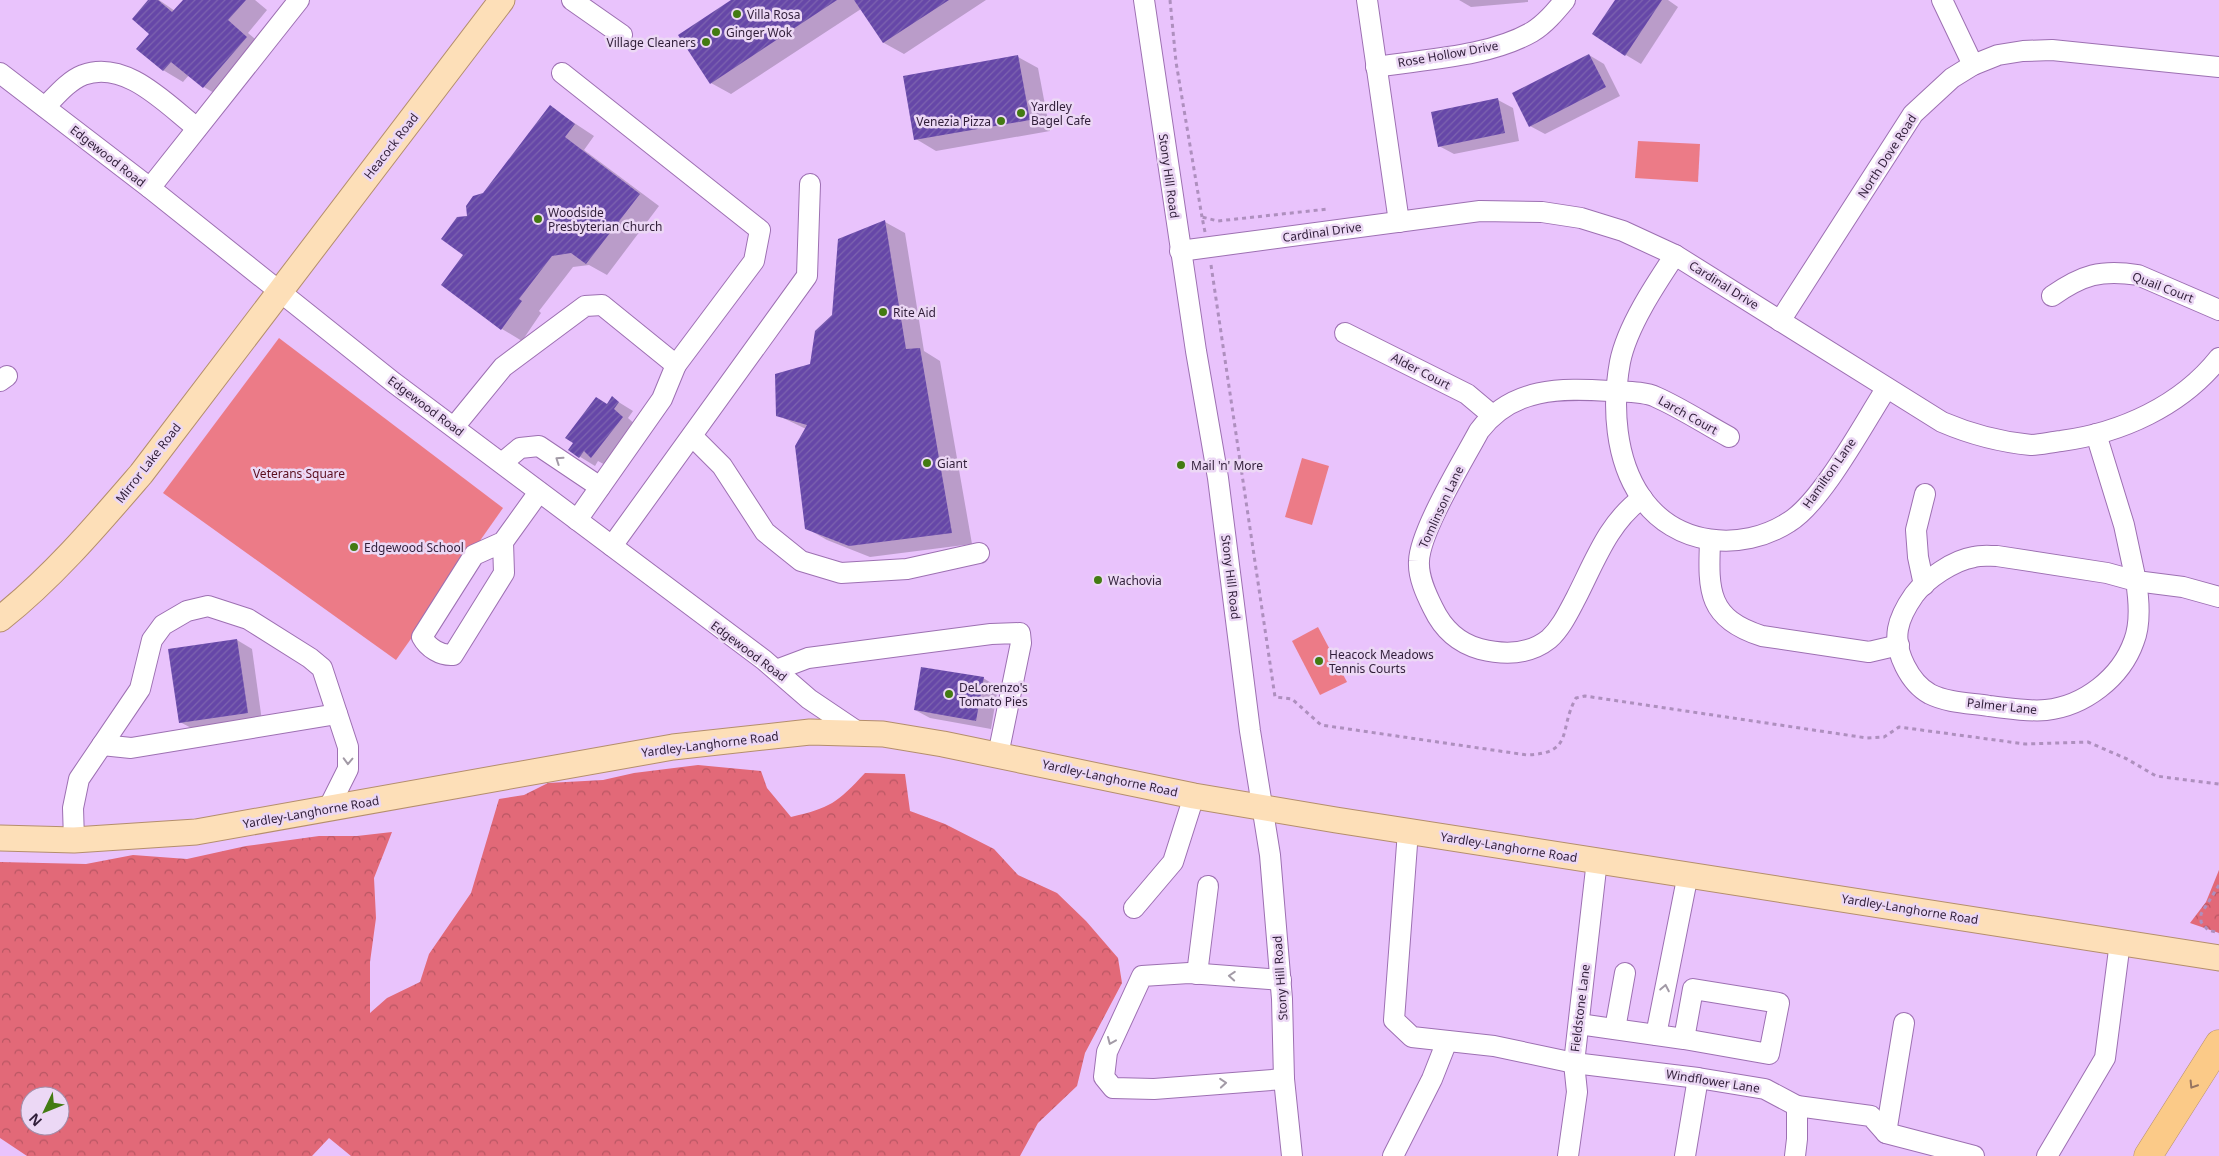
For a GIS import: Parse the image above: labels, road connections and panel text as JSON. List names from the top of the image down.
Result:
{
  "streets": {
    "main road": ["Heacock Road", "Mirror Lake Road", "Yardley-Langhorne Road"],
    "street": [
      "Rose Hollow Drive",
      "Edgewood Road",
      "North Dove Road",
      "Stony Hill Road",
      "Cardinal Drive",
      "Quail Court",
      "Alder Court",
      "Larch Court",
      "Hamilton Lane",
      "Tomlinson Lane",
      "Palmer Lane",
      "Fieldstone Lane",
      "Windflower Lane"
    ]
  },
  "crossings": [
    ["Heacock Road", "Edgewood Road"],
    ["Heacock Road", "Mirror Lake Road"],
    ["Edgewood Road", "Mirror Lake Road"],
    ["Edgewood Road", "Yardley-Langhorne Road"],
    ["North Dove Road", "Cardinal Drive"],
    ["Stony Hill Road", "Cardinal Drive"],
    ["Stony Hill Road", "Yardley-Langhorne Road"],
    ["Cardinal Drive", "Hamilton Lane"],
    ["Cardinal Drive", "Palmer Lane"],
    ["Alder Court", "Tomlinson Lane"],
    ["Larch Court", "Hamilton Lane"],
    ["Larch Court", "Tomlinson Lane"],
    ["Hamilton Lane", "Tomlinson Lane"],
    ["Yardley-Langhorne Road", "Fieldstone Lane"],
    ["Yardley-Langhorne Road", "Windflower Lane"],
    ["Fieldstone Lane", "Windflower Lane"]
  ],
  "parks": ["Veterans Square"],
  "places": [
    "Villa Rosa",
    "Ginger Wok",
    "Village Cleaners",
    "Yardley Bagel Cafe",
    "Venezia Pizza",
    "Woodside Presbyterian Church",
    "Rite Aid",
    "Giant",
    "Mail 'n' More",
    "Edgewood School",
    "Wachovia",
    "Heacock Meadows Tennis Courts",
    "DeLorenzo's Tomato Pies"
  ],
  "north": "bottom left"
}
